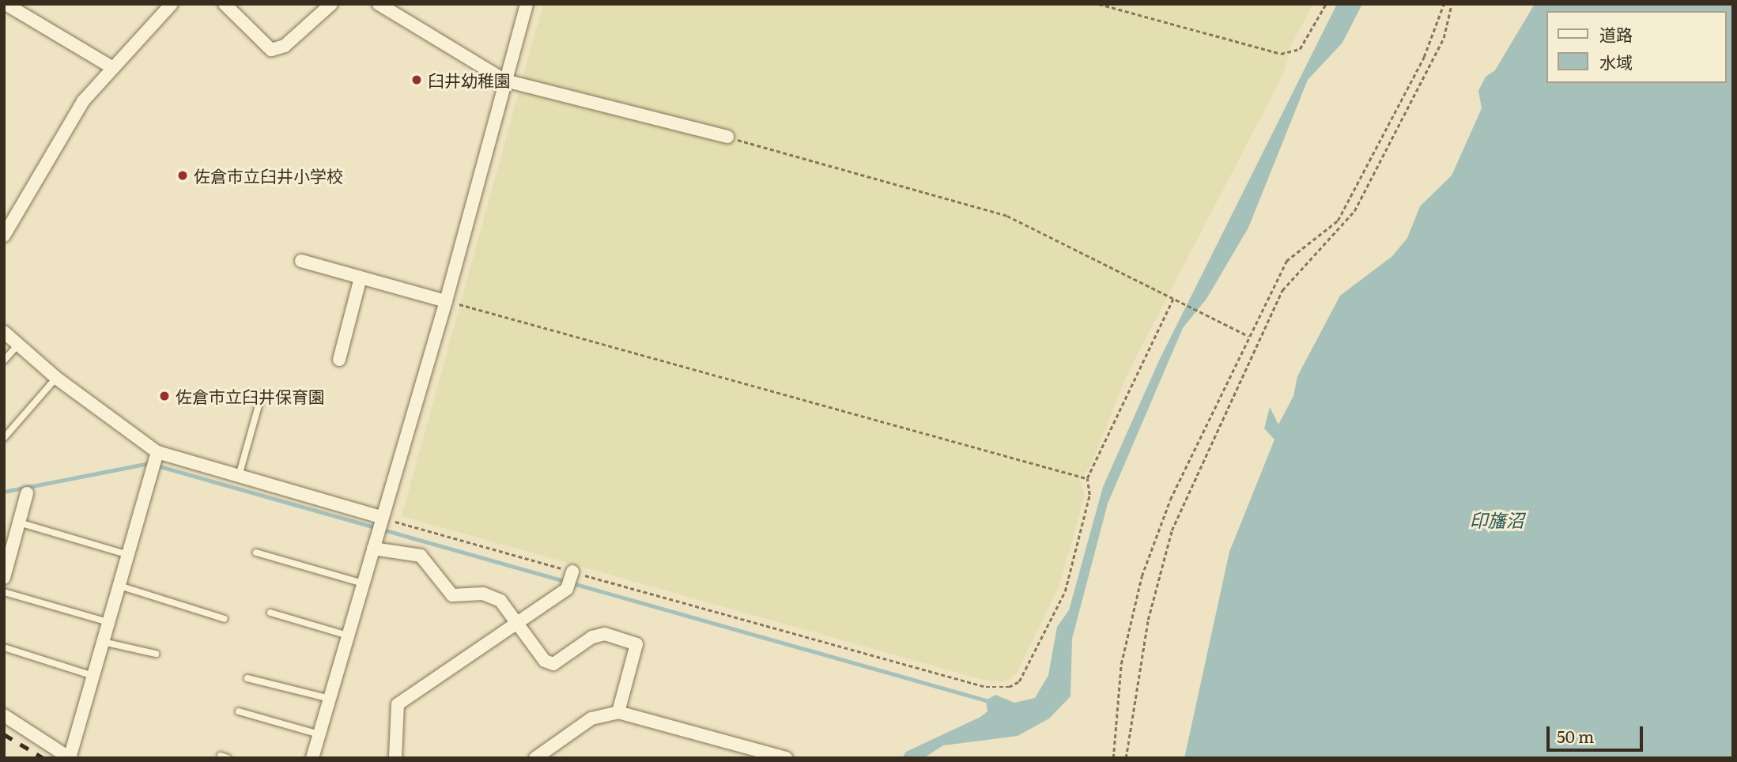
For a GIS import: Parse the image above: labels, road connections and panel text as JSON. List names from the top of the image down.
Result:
{
  "water": ["印旛沼"],
  "places": ["臼井幼稚園", "佐倉市立臼井小学校", "佐倉市立臼井保育園"],
  "legend": ["道路", "水域"],
  "scale_bar": "50 m"
}
